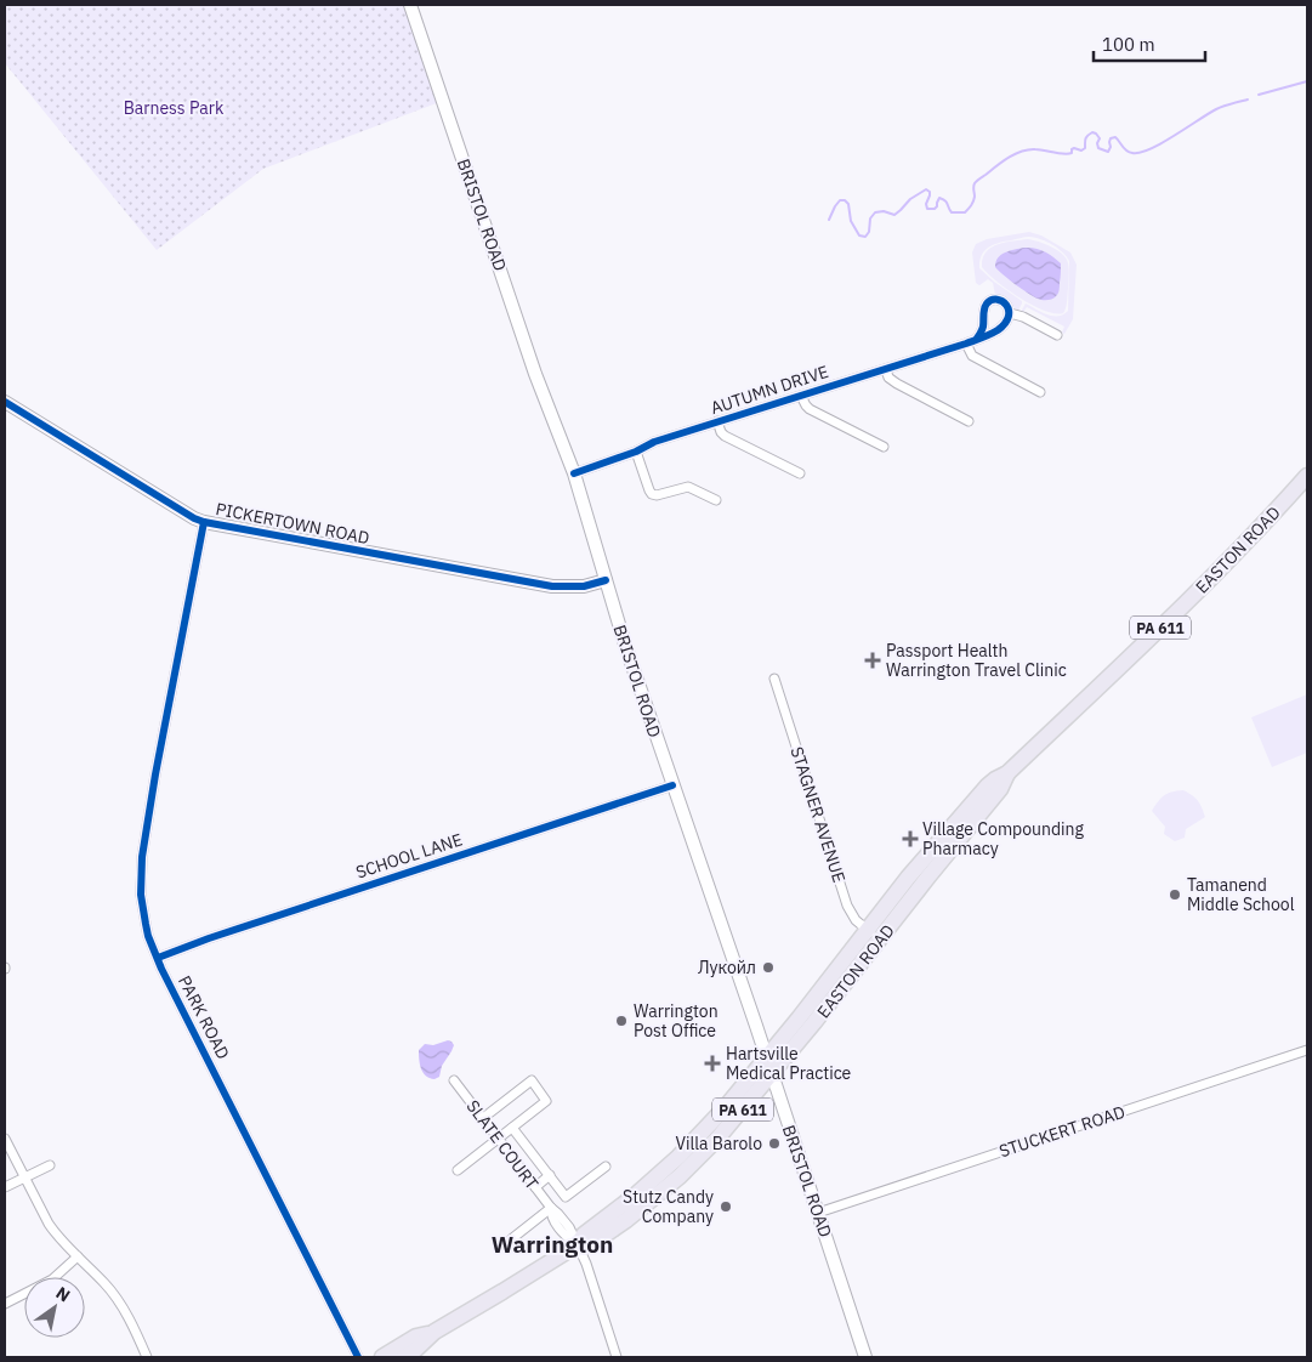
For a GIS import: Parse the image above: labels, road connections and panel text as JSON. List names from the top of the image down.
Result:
{
  "streets": {
    "highway": ["EASTON ROAD", "PA 611"],
    "main road": ["BRISTOL ROAD", "PICKERTOWN ROAD"],
    "street": [
      "AUTUMN DRIVE",
      "STAGNER AVENUE",
      "SCHOOL LANE",
      "PARK ROAD",
      "STUCKERT ROAD",
      "SLATE COURT"
    ]
  },
  "crossings": [
    ["BRISTOL ROAD", "AUTUMN DRIVE"],
    ["BRISTOL ROAD", "PICKERTOWN ROAD"],
    ["BRISTOL ROAD", "EASTON ROAD"],
    ["BRISTOL ROAD", "SCHOOL LANE"],
    ["BRISTOL ROAD", "STUCKERT ROAD"],
    ["PICKERTOWN ROAD", "PARK ROAD"],
    ["EASTON ROAD", "STAGNER AVENUE"],
    ["EASTON ROAD", "SLATE COURT"],
    ["SCHOOL LANE", "PARK ROAD"]
  ],
  "districts": ["Warrington"],
  "parks": ["Barness Park"],
  "places": {
    "health": ["Passport Health Warrington Travel Clinic", "Village Compounding Pharmacy", "Hartsville Medical Practice"],
    "other": [
      "Tamanend Middle School",
      "Лукойл",
      "Warrington Post Office",
      "Villa Barolo",
      "Stutz Candy Company"
    ]
  },
  "scale_bar": "100 m",
  "north": "top right"
}
